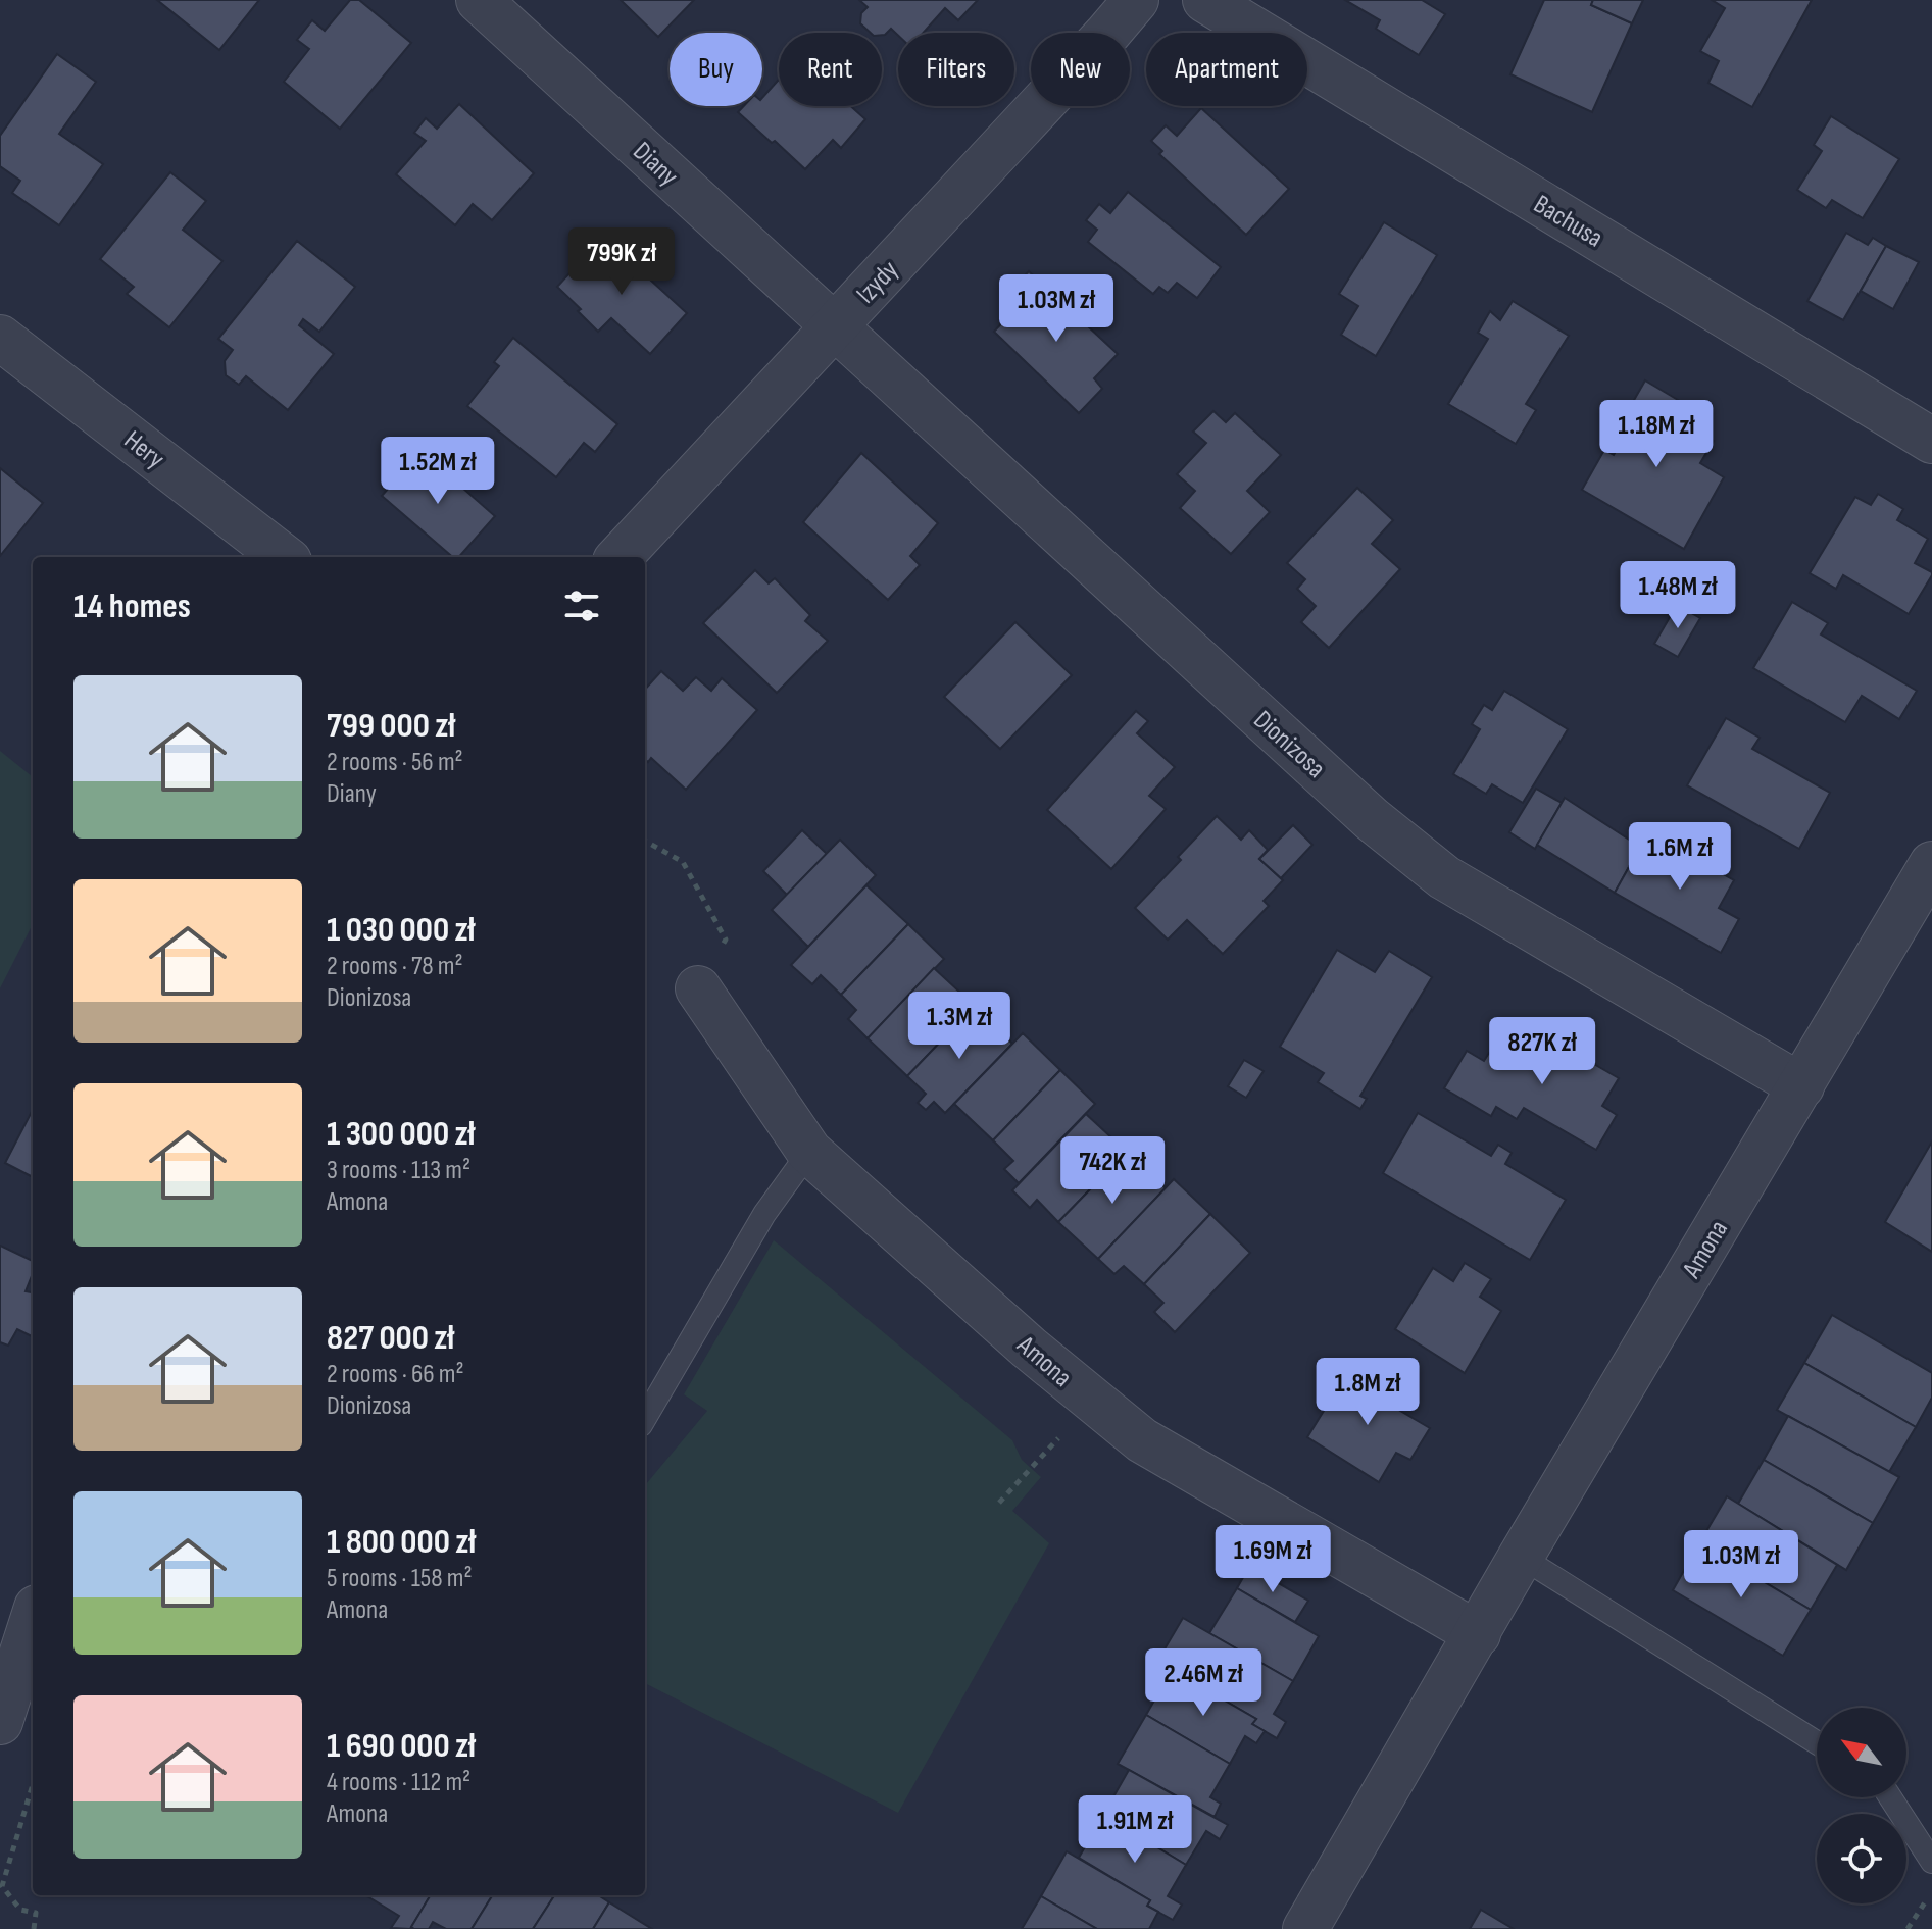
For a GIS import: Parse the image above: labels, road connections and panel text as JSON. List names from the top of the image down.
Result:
{
  "streets": {
    "street": [
      "Diany",
      "Bachusa",
      "Izydy",
      "Hery",
      "Dionizosa",
      "Amona"
    ]
  },
  "crossings": [
    ["Diany", "Izydy"],
    ["Diany", "Dionizosa"],
    ["Izydy", "Dionizosa"],
    ["Dionizosa", "Amona"]
  ],
  "north": "top left",
  "page": {
    "chip": [
      "Buy",
      "Rent",
      "Filters",
      "New",
      "Apartment"
    ],
    "price": [
      "799K zł",
      "1.03M zł",
      "1.18M zł",
      "1.52M zł",
      "1.48M zł",
      "1.6M zł",
      "1.3M zł",
      "827K zł",
      "742K zł",
      "1.8M zł",
      "1.69M zł",
      "1.03M zł",
      "2.46M zł",
      "1.91M zł"
    ],
    "heading": "14 homes",
    "list": [
      {
        "name": "799 000 zł",
        "note": "2 rooms · 56 m² · Diany"
      },
      {
        "name": "1 030 000 zł",
        "note": "2 rooms · 78 m² · Dionizosa"
      },
      {
        "name": "1 300 000 zł",
        "note": "3 rooms · 113 m² · Amona"
      },
      {
        "name": "827 000 zł",
        "note": "2 rooms · 66 m² · Dionizosa"
      },
      {
        "name": "1 800 000 zł",
        "note": "5 rooms · 158 m² · Amona"
      },
      {
        "name": "1 690 000 zł",
        "note": "4 rooms · 112 m² · Amona"
      }
    ]
  }
}
